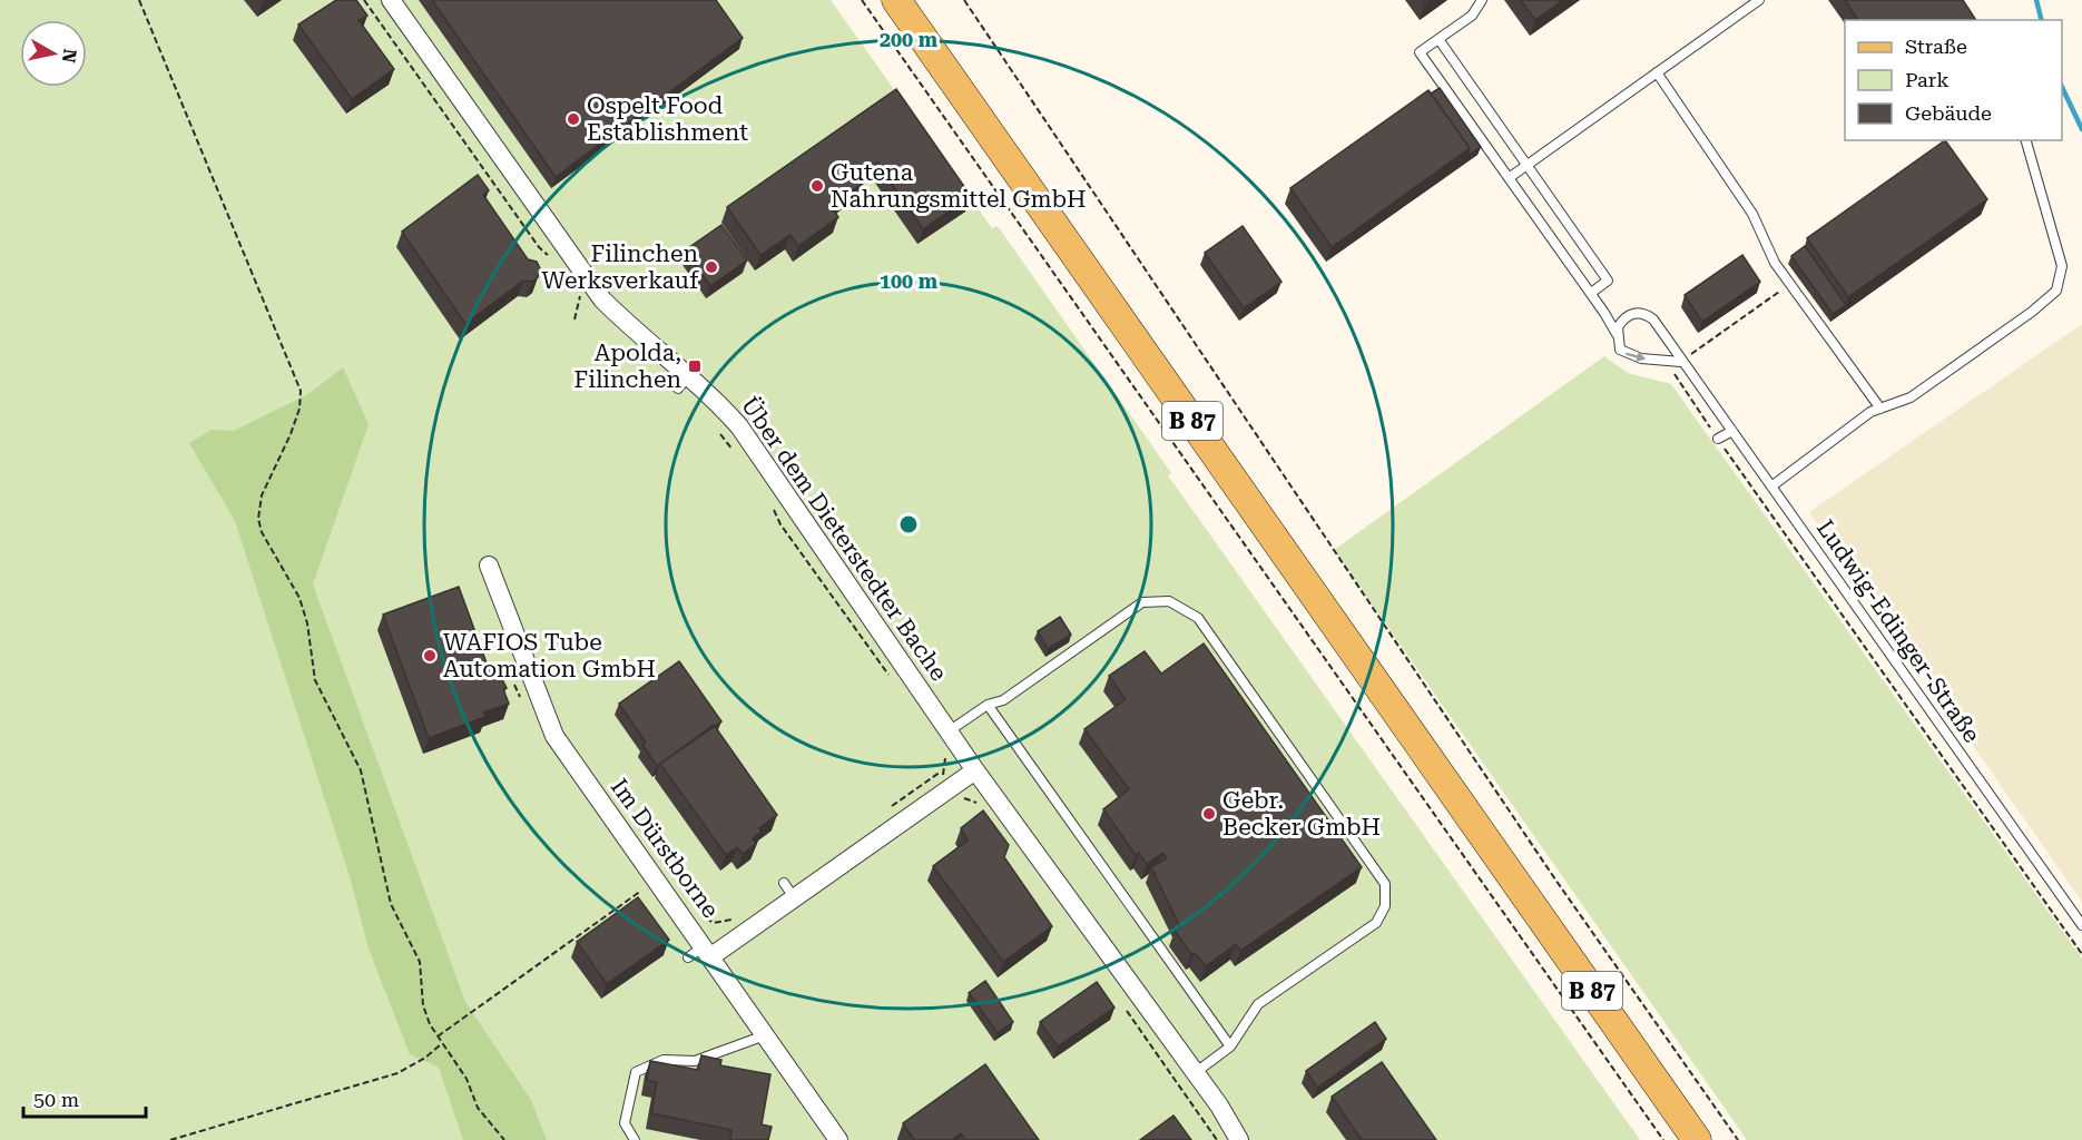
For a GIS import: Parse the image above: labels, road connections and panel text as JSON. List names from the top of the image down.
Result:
{
  "streets": {
    "main road": ["B 87"],
    "street": ["Über dem Dieterstedter Bache", "Im Dürstborne"],
    "lane": ["Ludwig-Edinger-Straße"]
  },
  "places": {
    "other": [
      "Ospelt Food Establishment",
      "Gutena Nahrungsmittel GmbH",
      "Filinchen Werksverkauf",
      "WAFIOS Tube Automation GmbH",
      "Gebr. Becker GmbH"
    ],
    "transit": ["Apolda, Filinchen"]
  },
  "legend": ["Straße", "Park", "Gebäude"],
  "scale_bar": "50 m",
  "north": "right",
  "rings": ["200 m", "100 m"]
}
